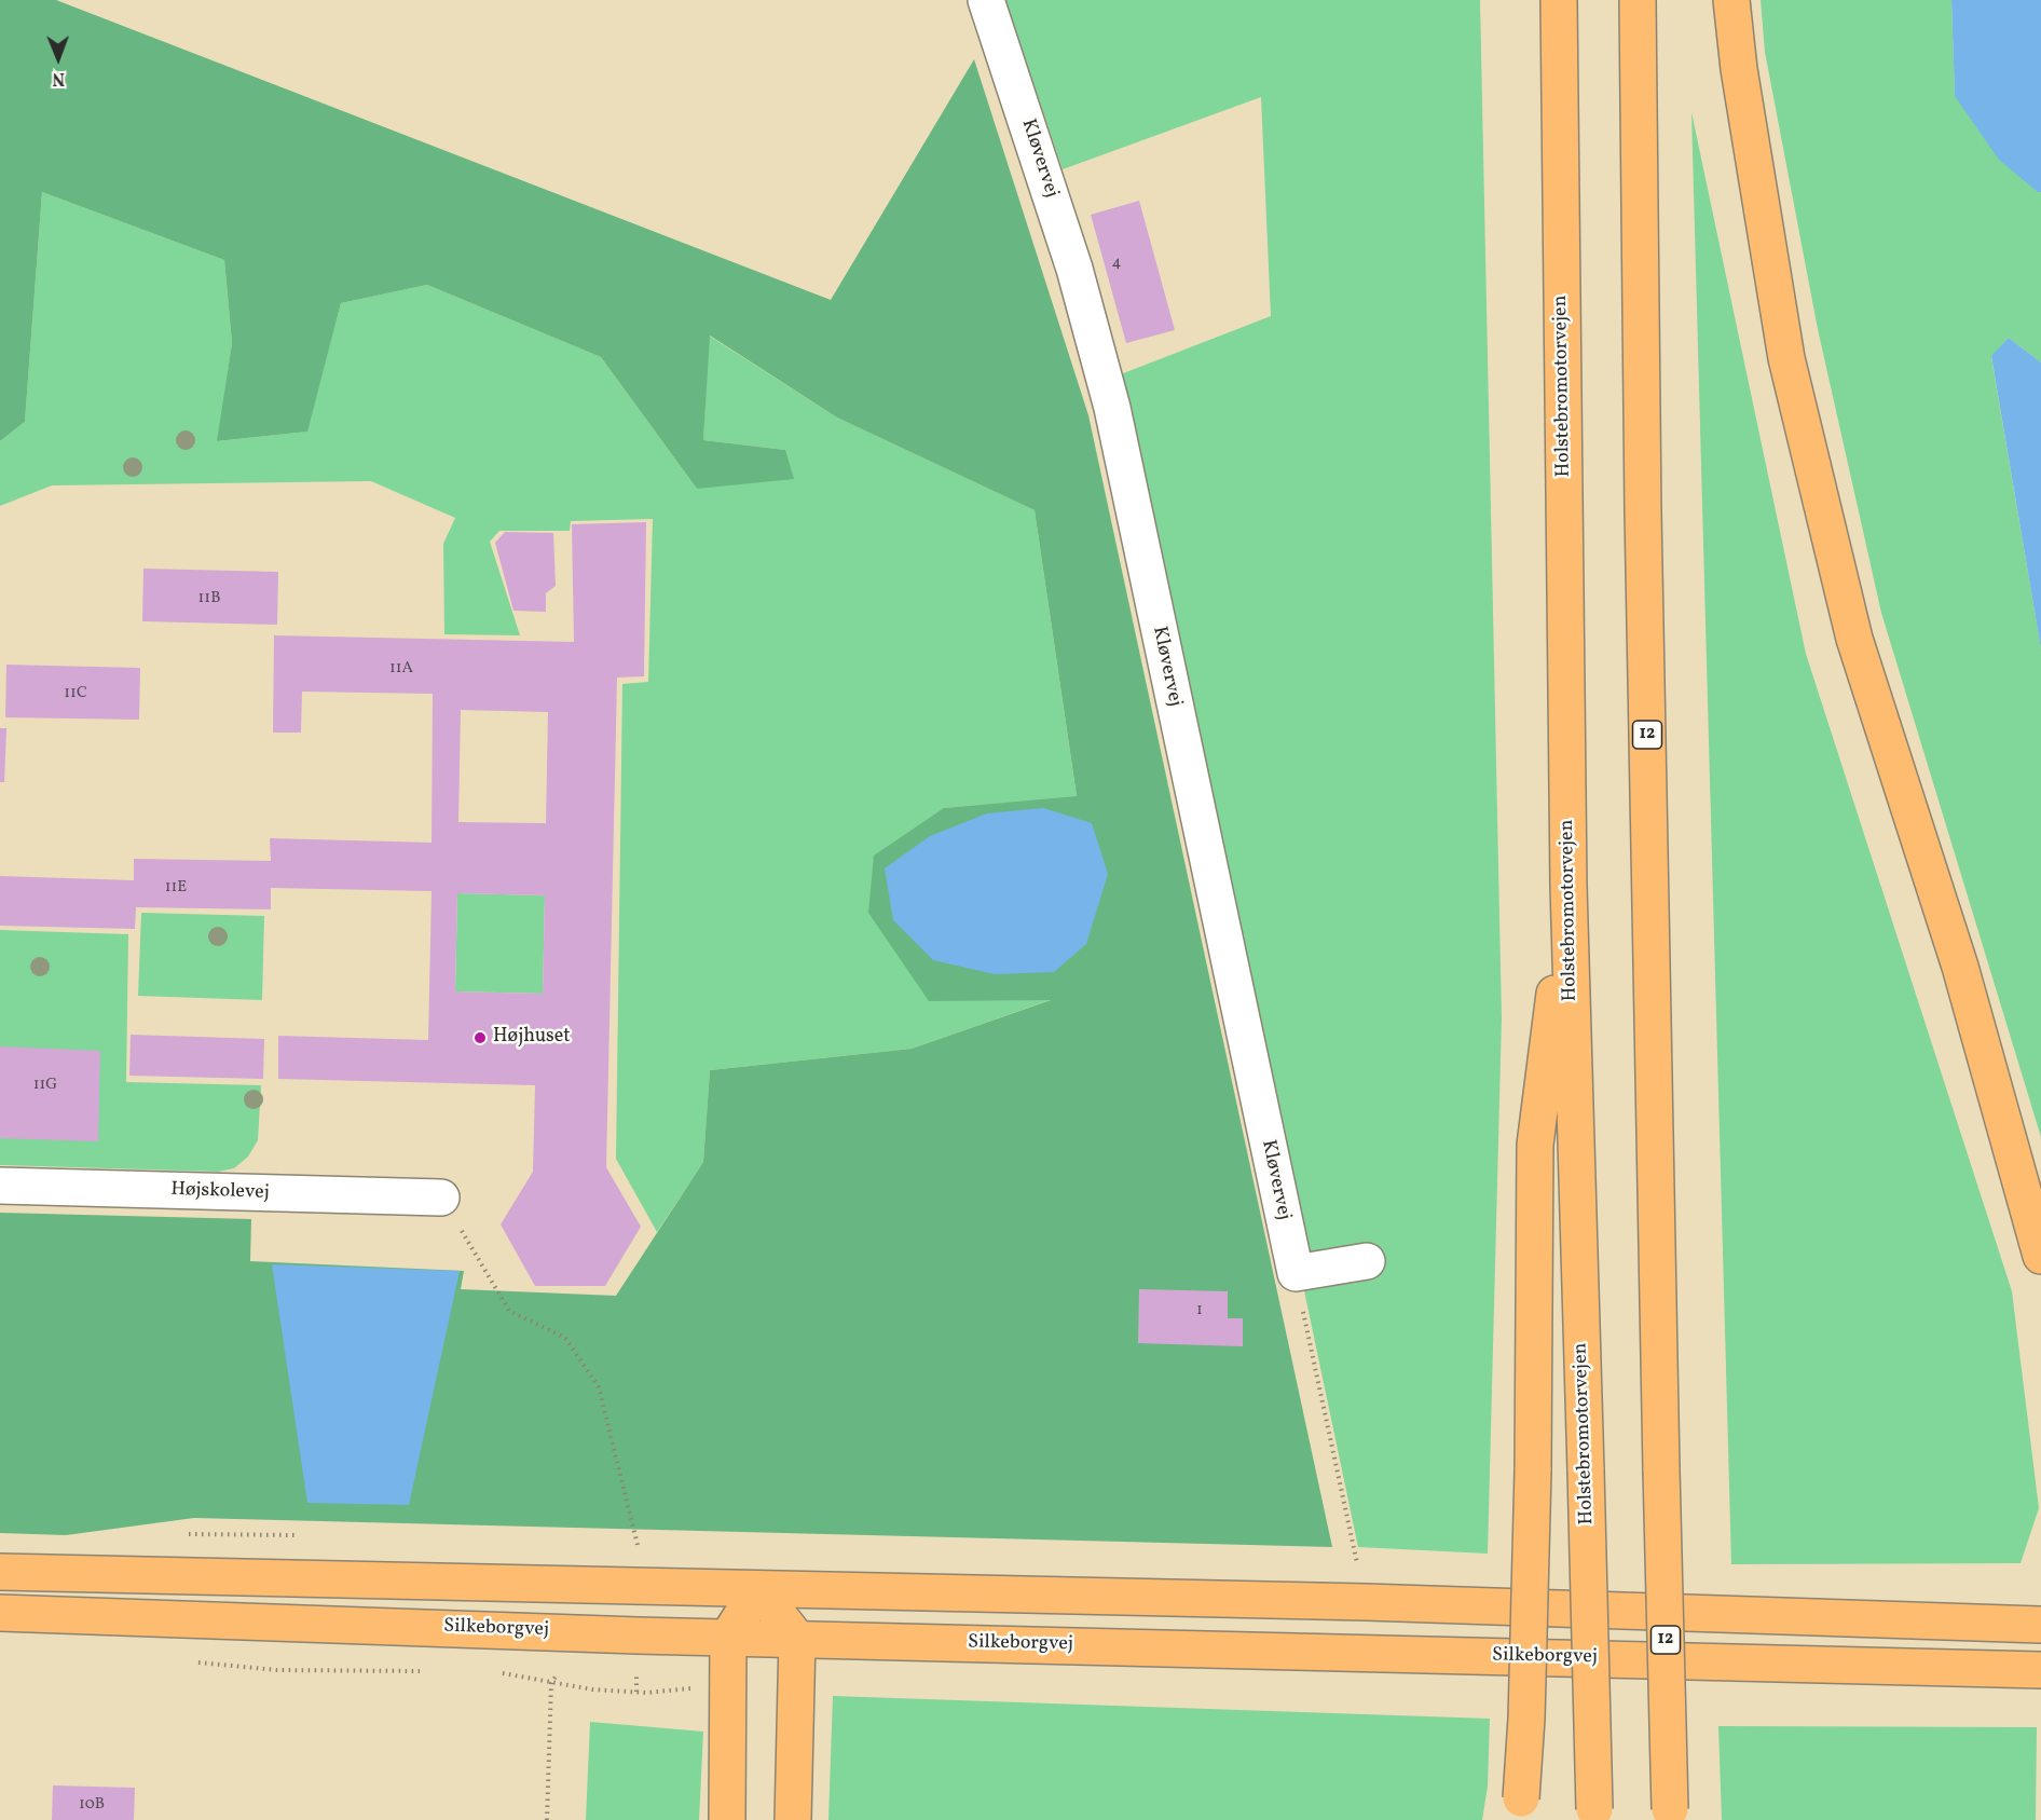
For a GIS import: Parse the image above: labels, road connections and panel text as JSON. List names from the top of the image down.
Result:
{
  "streets": {
    "main road": ["Holstebromotorvejen", "12", "Silkeborgvej"],
    "street": ["Kløvervej", "Højskolevej"]
  },
  "places": ["Højhuset"],
  "house_numbers": [
    "4",
    "11B",
    "11A",
    "11C",
    "11E",
    "11G",
    "1",
    "10B"
  ],
  "north": "bottom"
}
